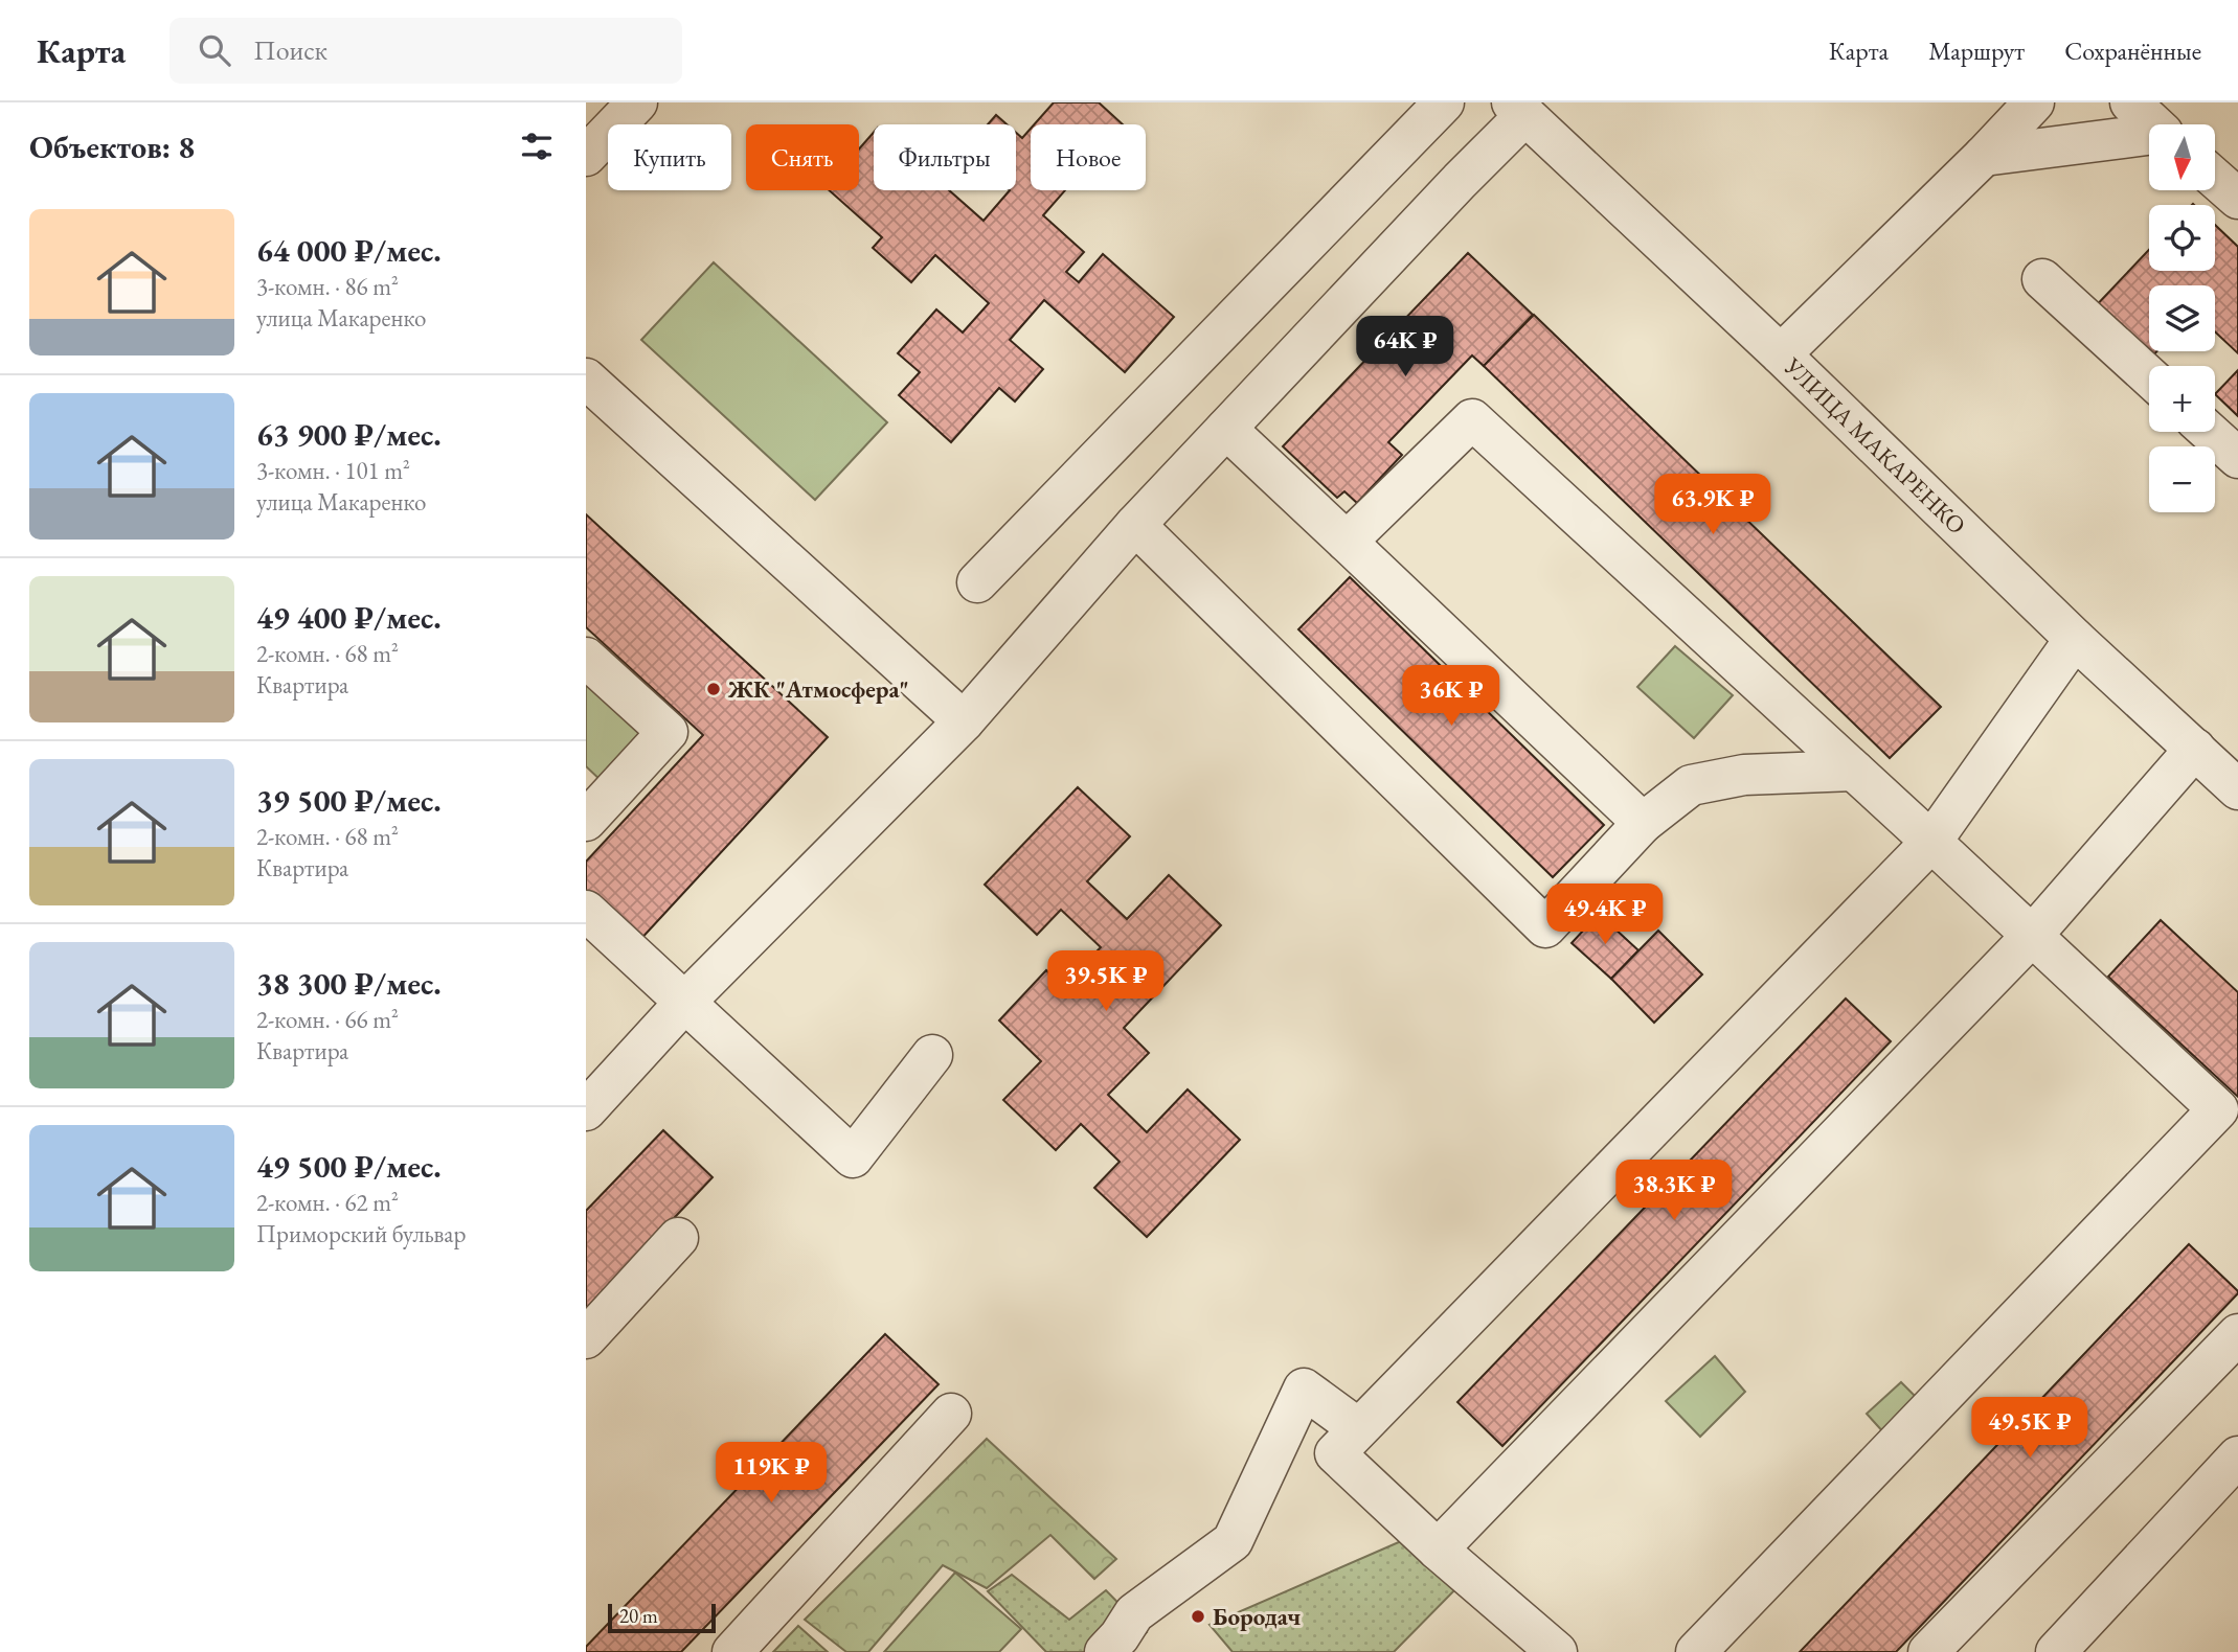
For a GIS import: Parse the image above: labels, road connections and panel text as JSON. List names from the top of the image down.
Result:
{
  "streets": {
    "street": ["УЛИЦА МАКАРЕНКО"]
  },
  "places": ["ЖК \"Атмосфера\"", "Бородач"],
  "scale_bar": "20 m",
  "north": "bottom",
  "page": {
    "header": "Карта",
    "search": "Поиск",
    "nav": ["Карта", "Маршрут", "Сохранённые"],
    "heading": "Объектов: 8",
    "map_buttons": ["+", "−"],
    "chip": [
      "Купить",
      "Снять",
      "Фильтры",
      "Новое"
    ],
    "list": [
      {
        "name": "64 000 ₽/мес.",
        "note": "3-комн. · 86 m² · улица Макаренко"
      },
      {
        "name": "63 900 ₽/мес.",
        "note": "3-комн. · 101 m² · улица Макаренко"
      },
      {
        "name": "49 400 ₽/мес.",
        "note": "2-комн. · 68 m² · Квартира"
      },
      {
        "name": "39 500 ₽/мес.",
        "note": "2-комн. · 68 m² · Квартира"
      },
      {
        "name": "38 300 ₽/мес.",
        "note": "2-комн. · 66 m² · Квартира"
      },
      {
        "name": "49 500 ₽/мес.",
        "note": "2-комн. · 62 m² · Приморский бульвар"
      }
    ],
    "price": [
      "64K ₽",
      "63.9K ₽",
      "36K ₽",
      "49.4K ₽",
      "39.5K ₽",
      "38.3K ₽",
      "49.5K ₽",
      "119K ₽"
    ],
    "scale": "20 m"
  }
}
